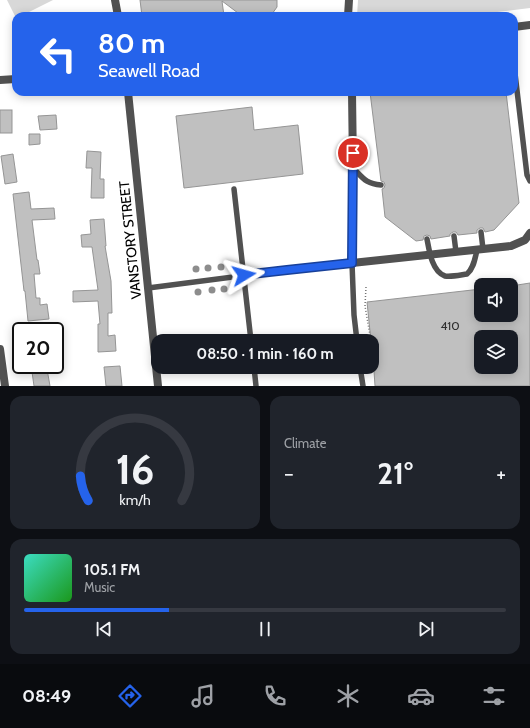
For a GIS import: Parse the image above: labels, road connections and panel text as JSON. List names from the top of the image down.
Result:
{
  "streets": {
    "street": ["VANSTORY STREET"]
  },
  "house_numbers": ["410"],
  "page": {
    "turn": ["80 m", "Seawell Road"],
    "limit": "20",
    "trip": "08:50 · 1 min · 160 m",
    "tile": "Climate",
    "heat": ["−", "21°", "+"],
    "song": ["105.1 FM", "Music"],
    "tabs": "08:49",
    "gauge": ["16", "km/h"]
  }
}
